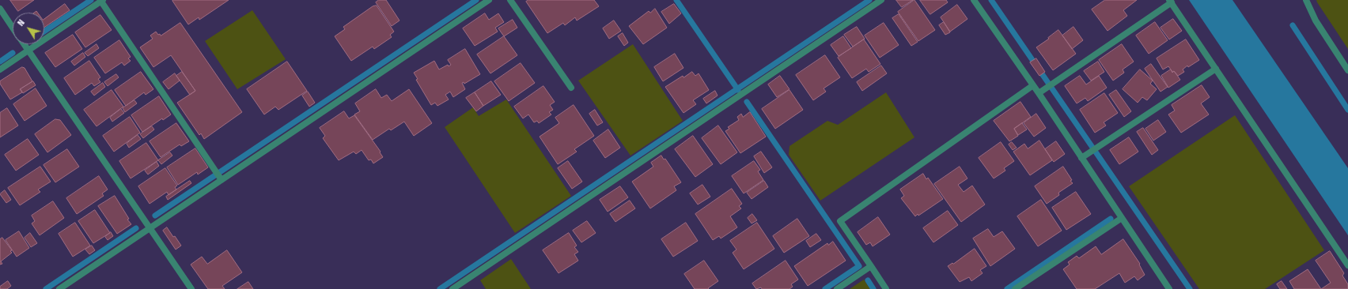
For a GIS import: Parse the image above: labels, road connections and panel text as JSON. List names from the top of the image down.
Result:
{
  "north": "top left"
}
